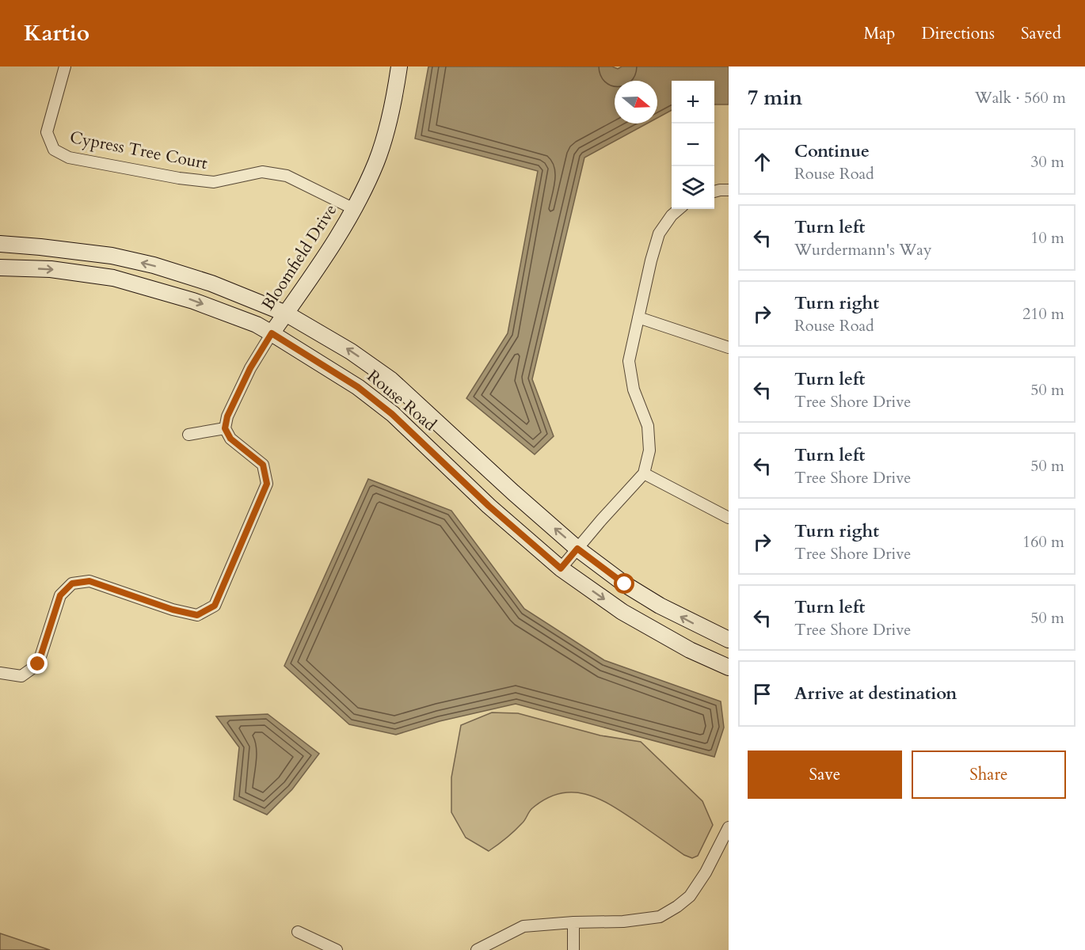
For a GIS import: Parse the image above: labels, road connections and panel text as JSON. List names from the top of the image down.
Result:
{
  "streets": {
    "street": ["Cypress Tree Court", "Bloomfield Drive", "Rouse Road"]
  },
  "crossings": [
    ["Cypress Tree Court", "Bloomfield Drive"],
    ["Bloomfield Drive", "Rouse Road"]
  ],
  "north": "right",
  "page": {
    "header": "Kartio",
    "nav": ["Map", "Directions", "Saved"],
    "heading": ["7 min", "Walk · 560 m"],
    "map_buttons": ["+", "−"],
    "list": [
      ["Continue", "Rouse Road", "30 m"],
      ["Turn left", "Wurdermann's Way", "10 m"],
      ["Turn right", "Rouse Road", "210 m"],
      ["Turn left", "Tree Shore Drive", "50 m"],
      ["Turn left", "Tree Shore Drive", "50 m"],
      ["Turn right", "Tree Shore Drive", "160 m"],
      ["Turn left", "Tree Shore Drive", "50 m"],
      "Arrive at destination"
    ],
    "buttons": ["Save", "Share"]
  }
}
